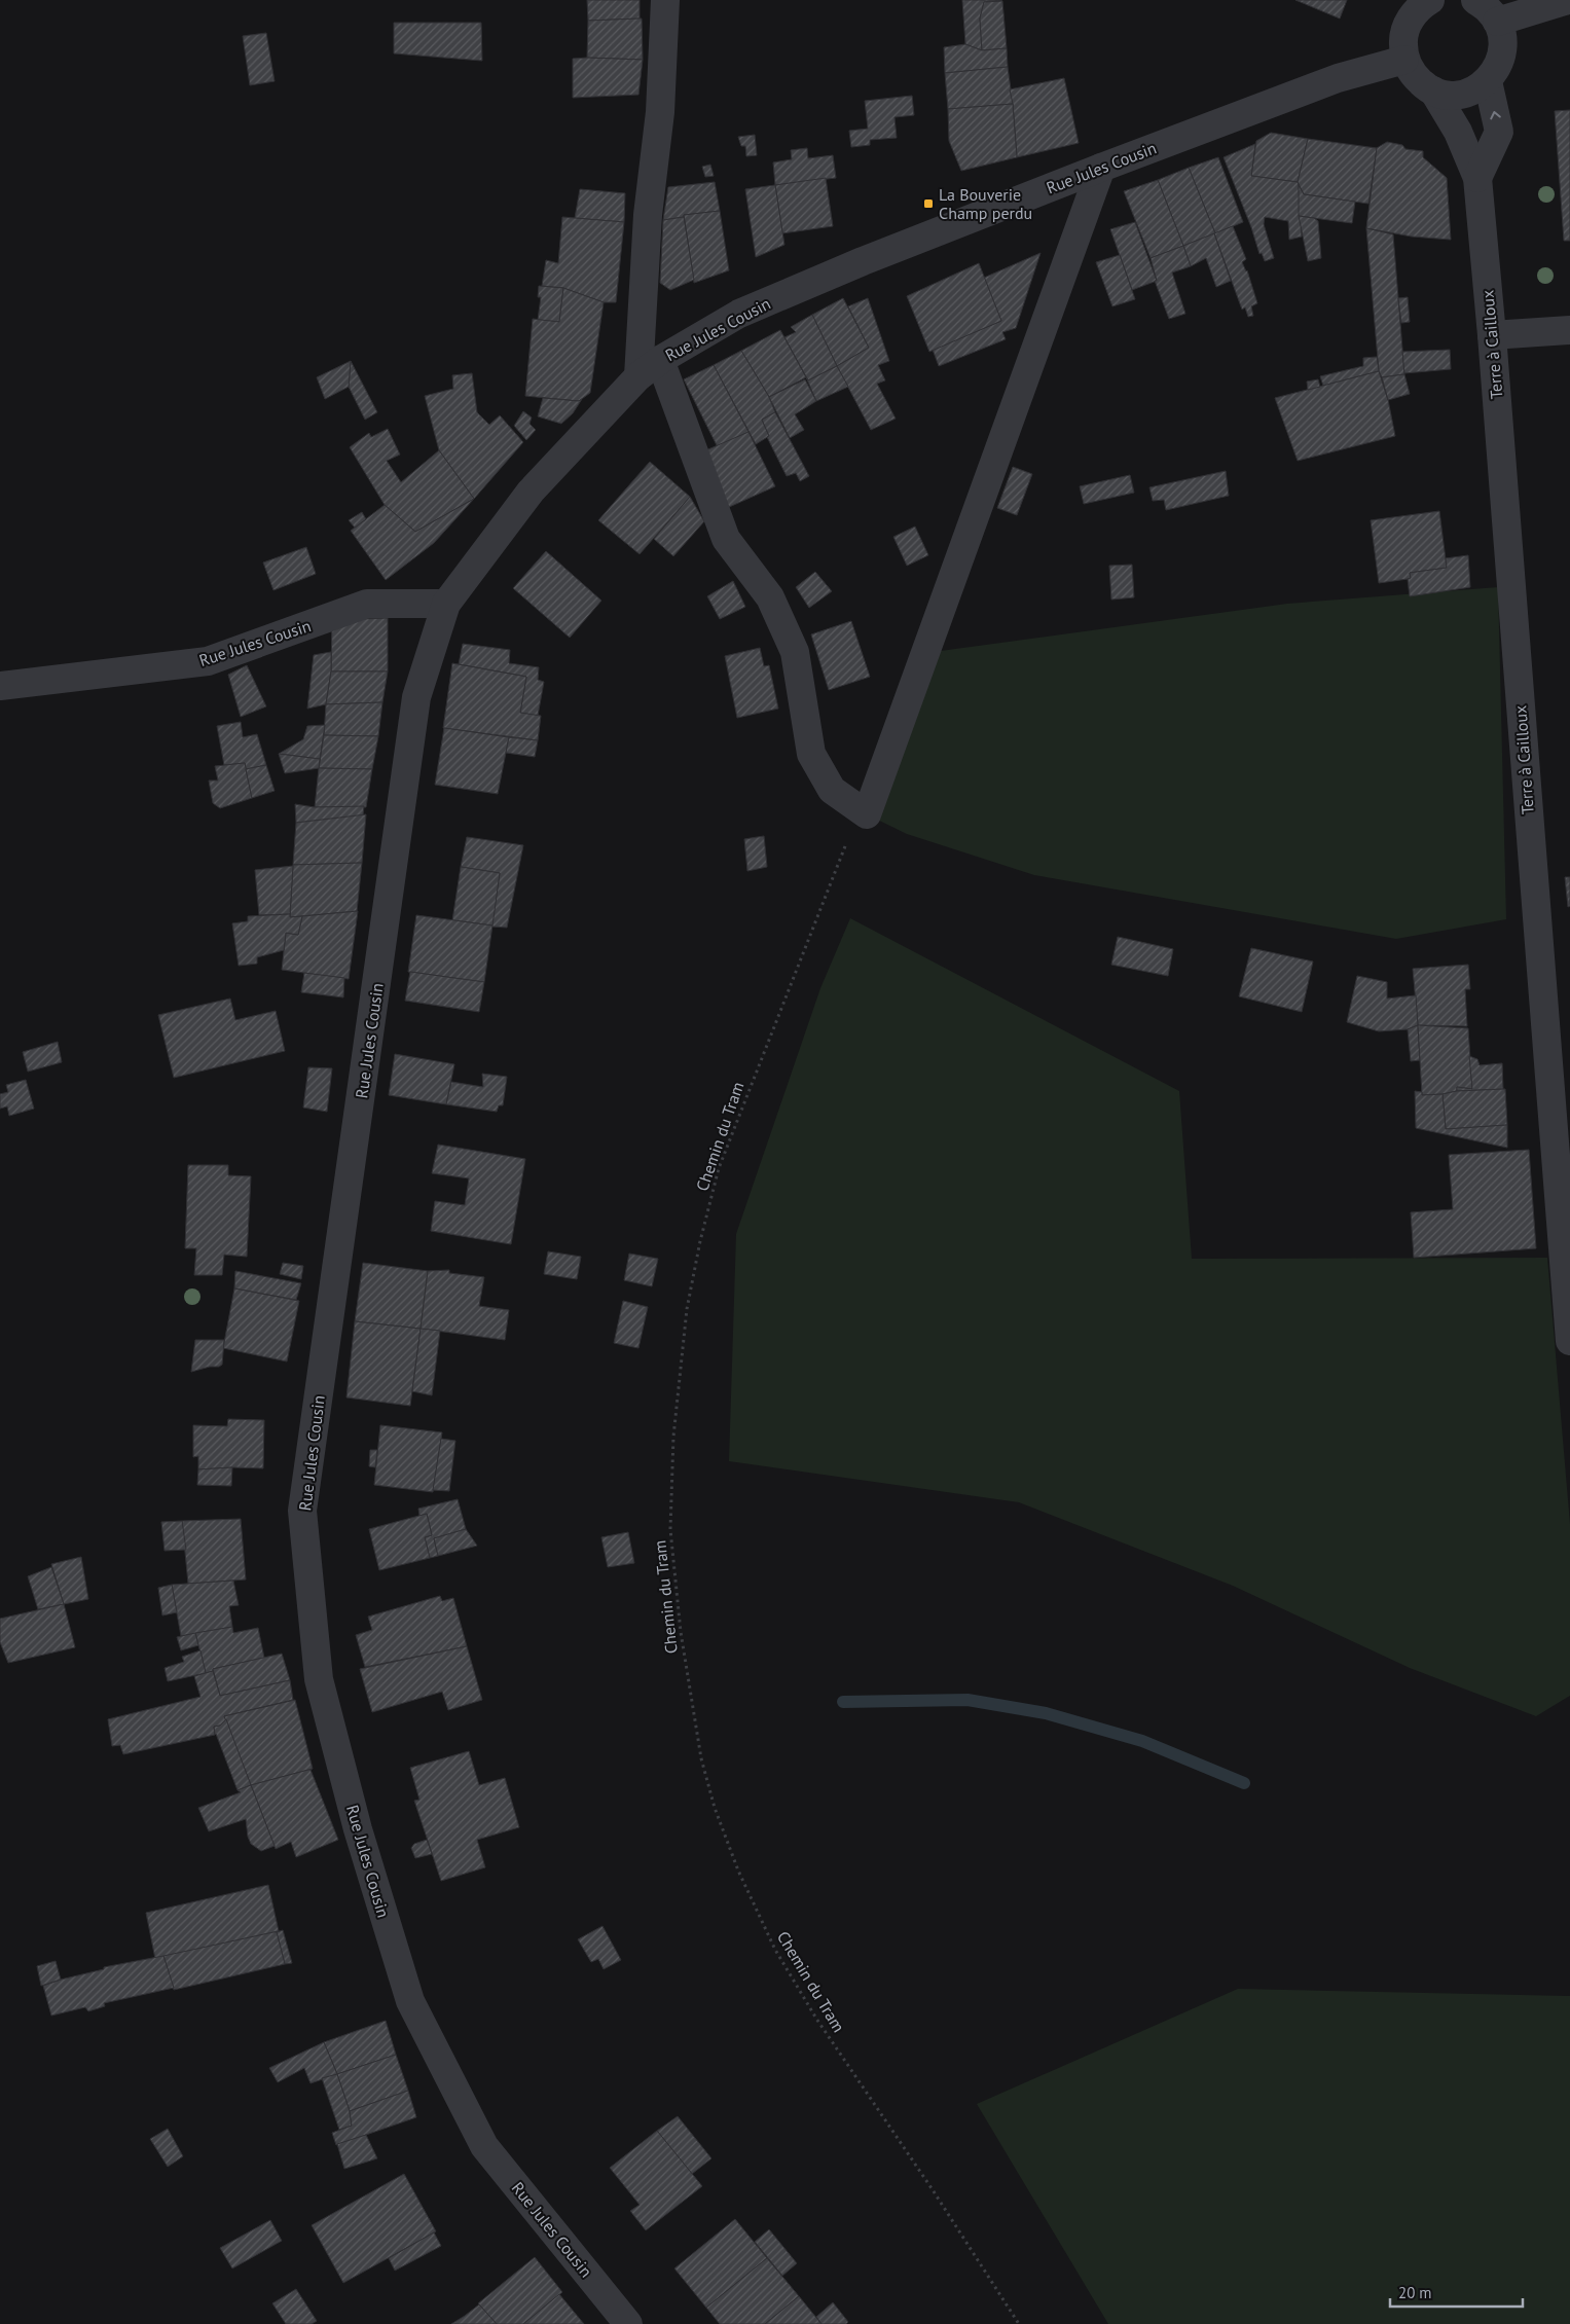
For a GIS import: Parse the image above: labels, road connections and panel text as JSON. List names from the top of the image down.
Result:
{
  "streets": {
    "street": ["Rue Jules Cousin", "Terre à Cailloux"],
    "path": ["Chemin du Tram"]
  },
  "places": {
    "transit": ["La Bouverie Champ perdu"]
  },
  "scale_bar": "20 m"
}
